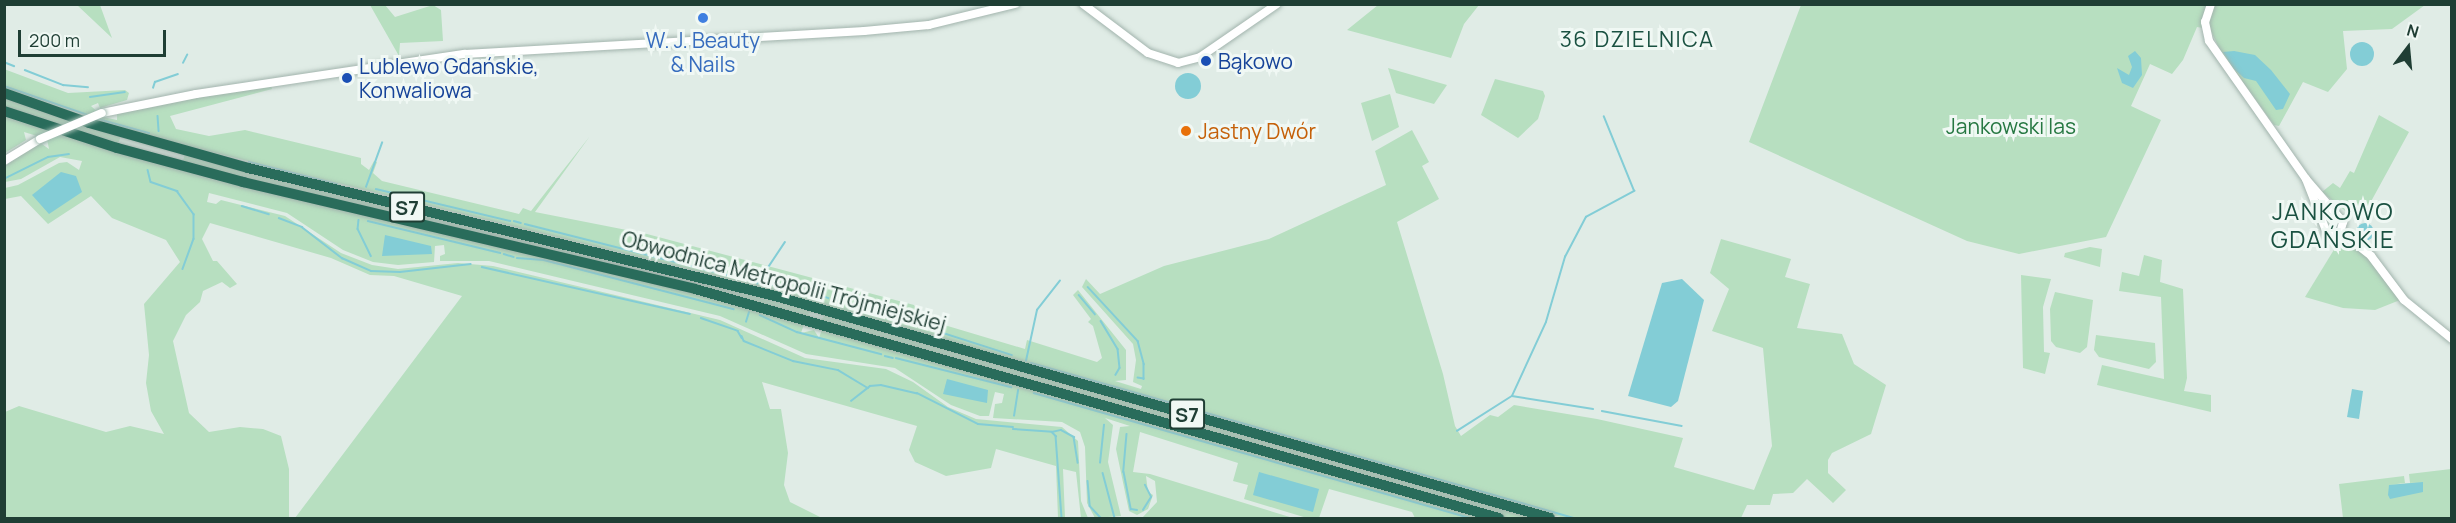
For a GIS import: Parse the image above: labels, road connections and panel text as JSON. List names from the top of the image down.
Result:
{
  "streets": {
    "highway": ["S7", "Obwodnica Metropolii Trójmiejskiej"]
  },
  "districts": ["36 DZIELNICA", "JANKOWO GDAŃSKIE"],
  "parks": ["Jankowski las"],
  "places": [
    "W. J. Beauty & Nails",
    "Bąkowo",
    "Lublewo Gdańskie, Konwaliowa",
    "Jastny Dwór"
  ],
  "scale_bar": "200 m",
  "north": "top"
}
